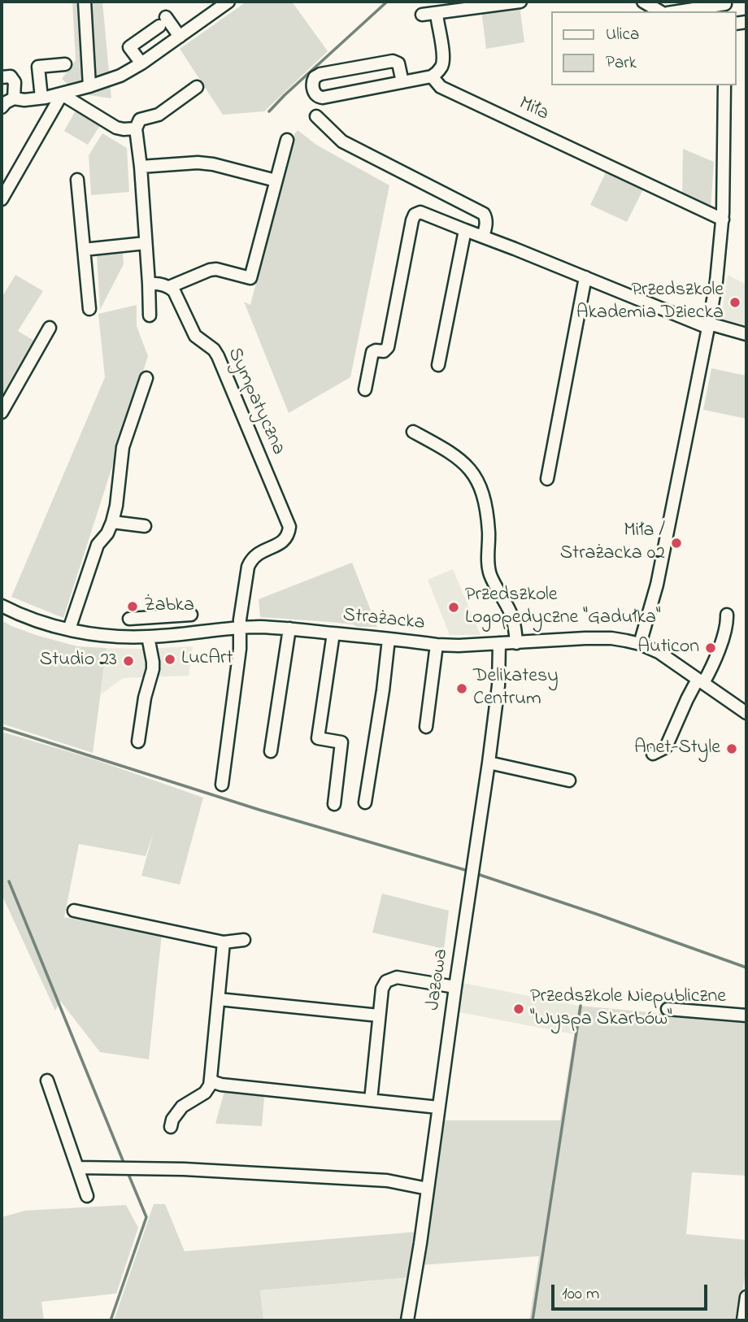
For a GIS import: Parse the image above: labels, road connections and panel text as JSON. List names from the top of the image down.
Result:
{
  "streets": {
    "street": [
      "Miła",
      "Sympatyczna",
      "Strażacka",
      "Jazowa"
    ]
  },
  "crossings": [
    ["Sympatyczna", "Strażacka"],
    ["Strażacka", "Jazowa"]
  ],
  "places": [
    "Przedszkole Akademia Dziecka",
    "Miła / Strażacka 02",
    "Żabka",
    "Przedszkole Logopedyczne \"Gadułka\"",
    "Auticon",
    "LucArt",
    "Studio 23",
    "Delikatesy Centrum",
    "Anet-Style",
    "Przedszkole Niepubliczne \"Wyspa Skarbów\""
  ],
  "legend": ["Ulica", "Park"],
  "scale_bar": "100 m"
}
